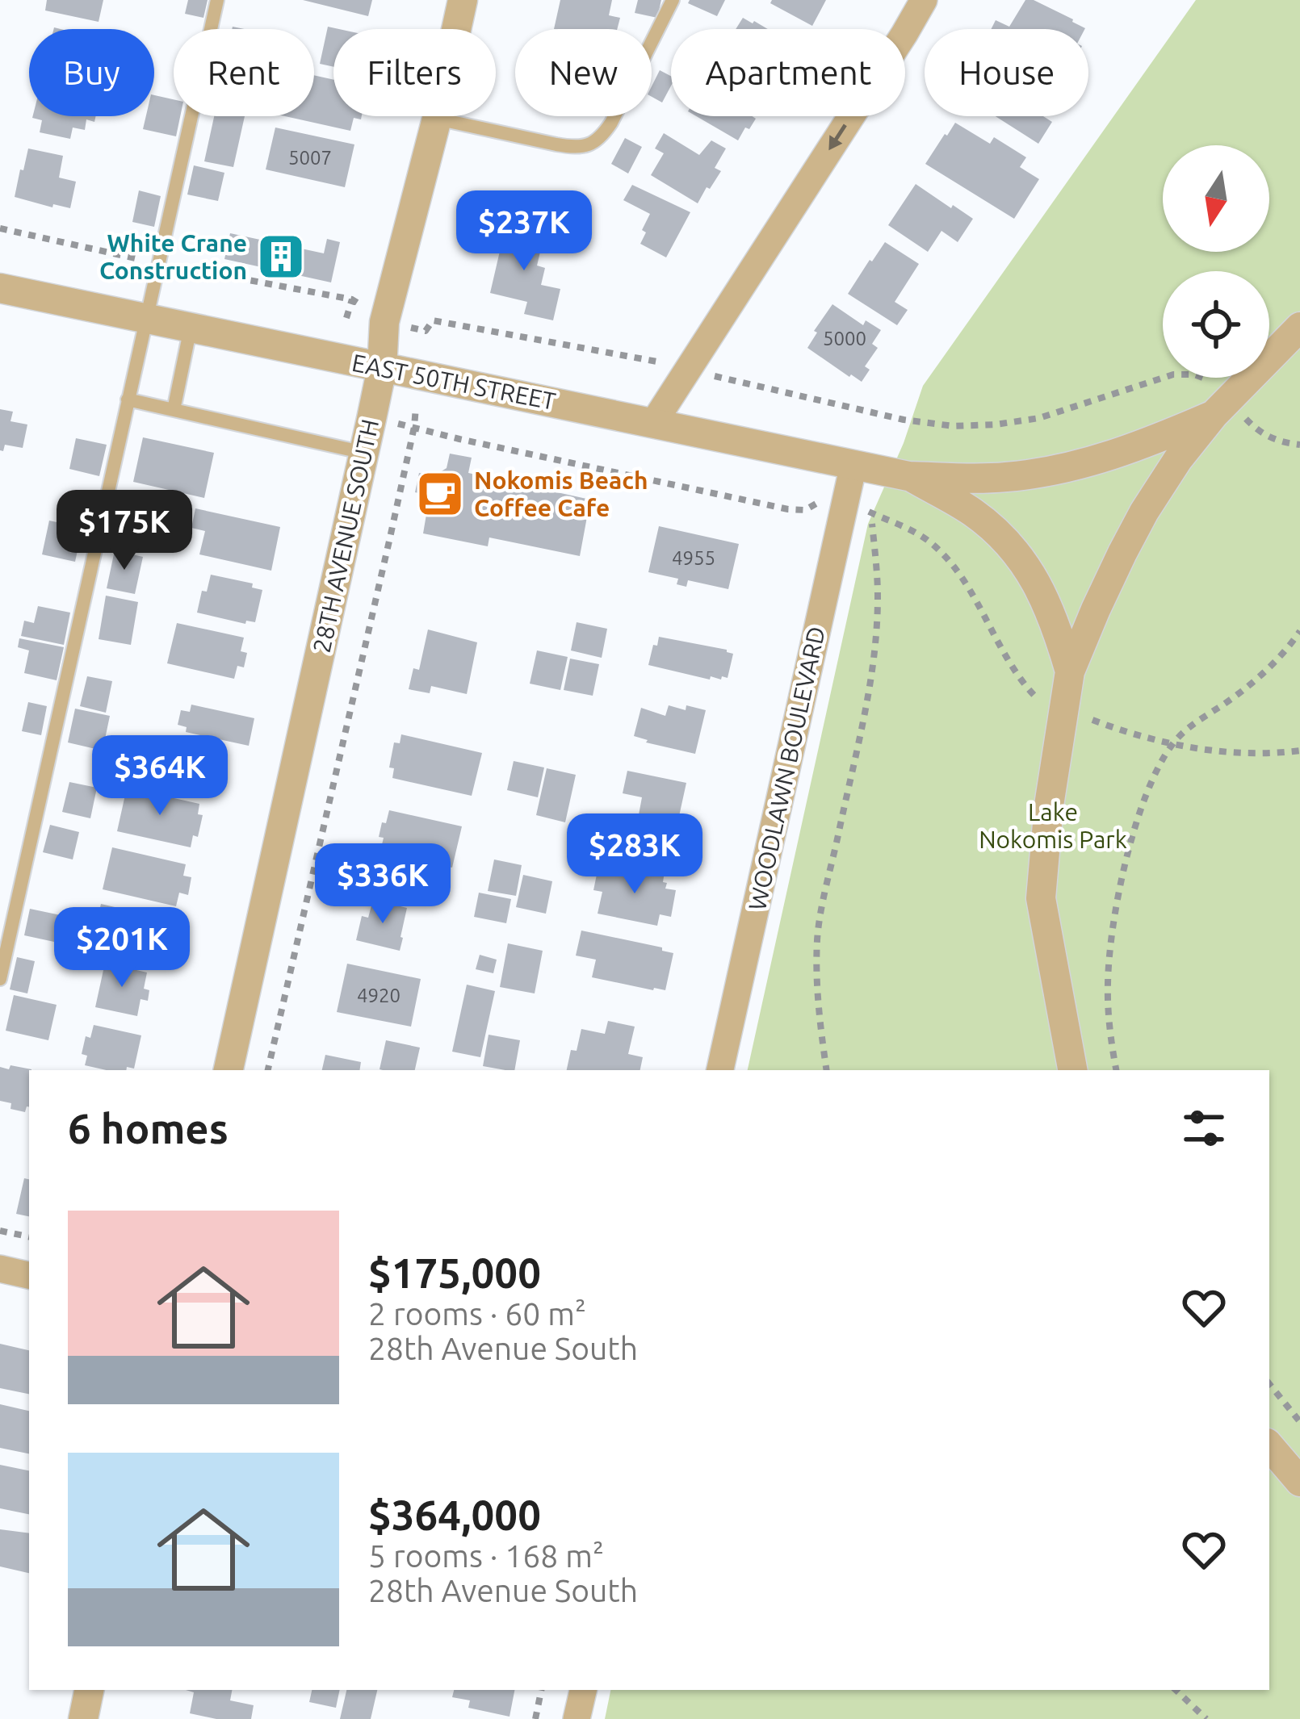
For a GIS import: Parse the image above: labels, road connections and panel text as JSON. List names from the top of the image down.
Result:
{
  "streets": {
    "street": ["EAST 50TH STREET", "28TH AVENUE SOUTH", "WOODLAWN BOULEVARD"]
  },
  "crossings": [
    ["EAST 50TH STREET", "28TH AVENUE SOUTH"],
    ["EAST 50TH STREET", "WOODLAWN BOULEVARD"]
  ],
  "parks": ["Lake Nokomis Park"],
  "places": {
    "building": ["White Crane Construction"],
    "cafe": ["Nokomis Beach Coffee Cafe"]
  },
  "house_numbers": [
    "5007",
    "5000",
    "4955",
    "4920"
  ],
  "north": "bottom",
  "page": {
    "chip": [
      "Buy",
      "Rent",
      "Filters",
      "New",
      "Apartment",
      "House"
    ],
    "price": [
      "$237K",
      "$175K",
      "$364K",
      "$283K",
      "$336K",
      "$201K"
    ],
    "heading": "6 homes",
    "list": [
      {
        "name": "$175,000",
        "note": "2 rooms · 60 m² · 28th Avenue South"
      },
      {
        "name": "$364,000",
        "note": "5 rooms · 168 m² · 28th Avenue South"
      }
    ]
  }
}
